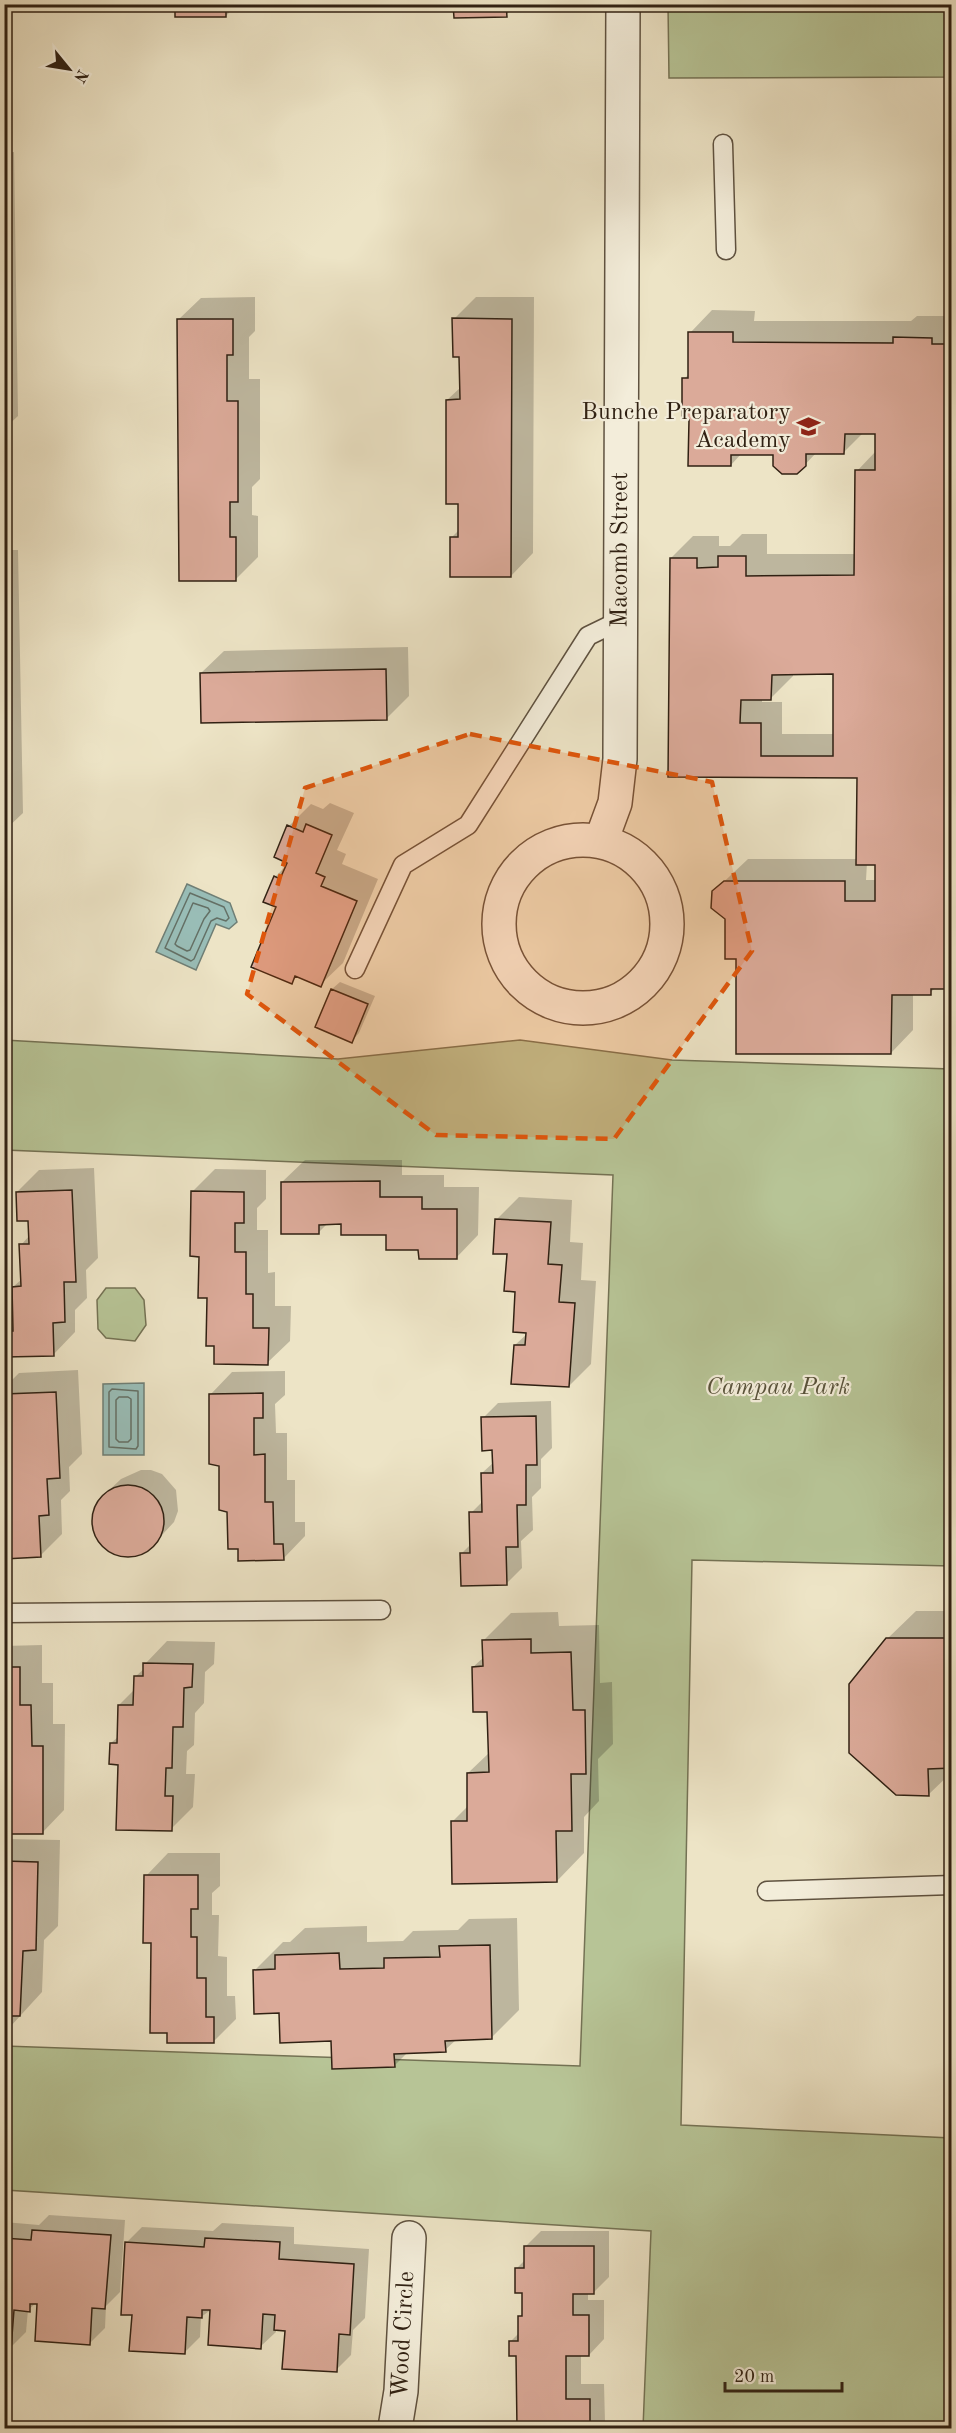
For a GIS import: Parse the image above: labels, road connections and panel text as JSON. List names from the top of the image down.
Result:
{
  "streets": {
    "street": ["Macomb Street", "Wood Circle"]
  },
  "parks": ["Campau Park"],
  "places": {
    "school or university": ["Bunche Preparatory Academy"]
  },
  "scale_bar": "20 m",
  "north": "bottom right"
}
